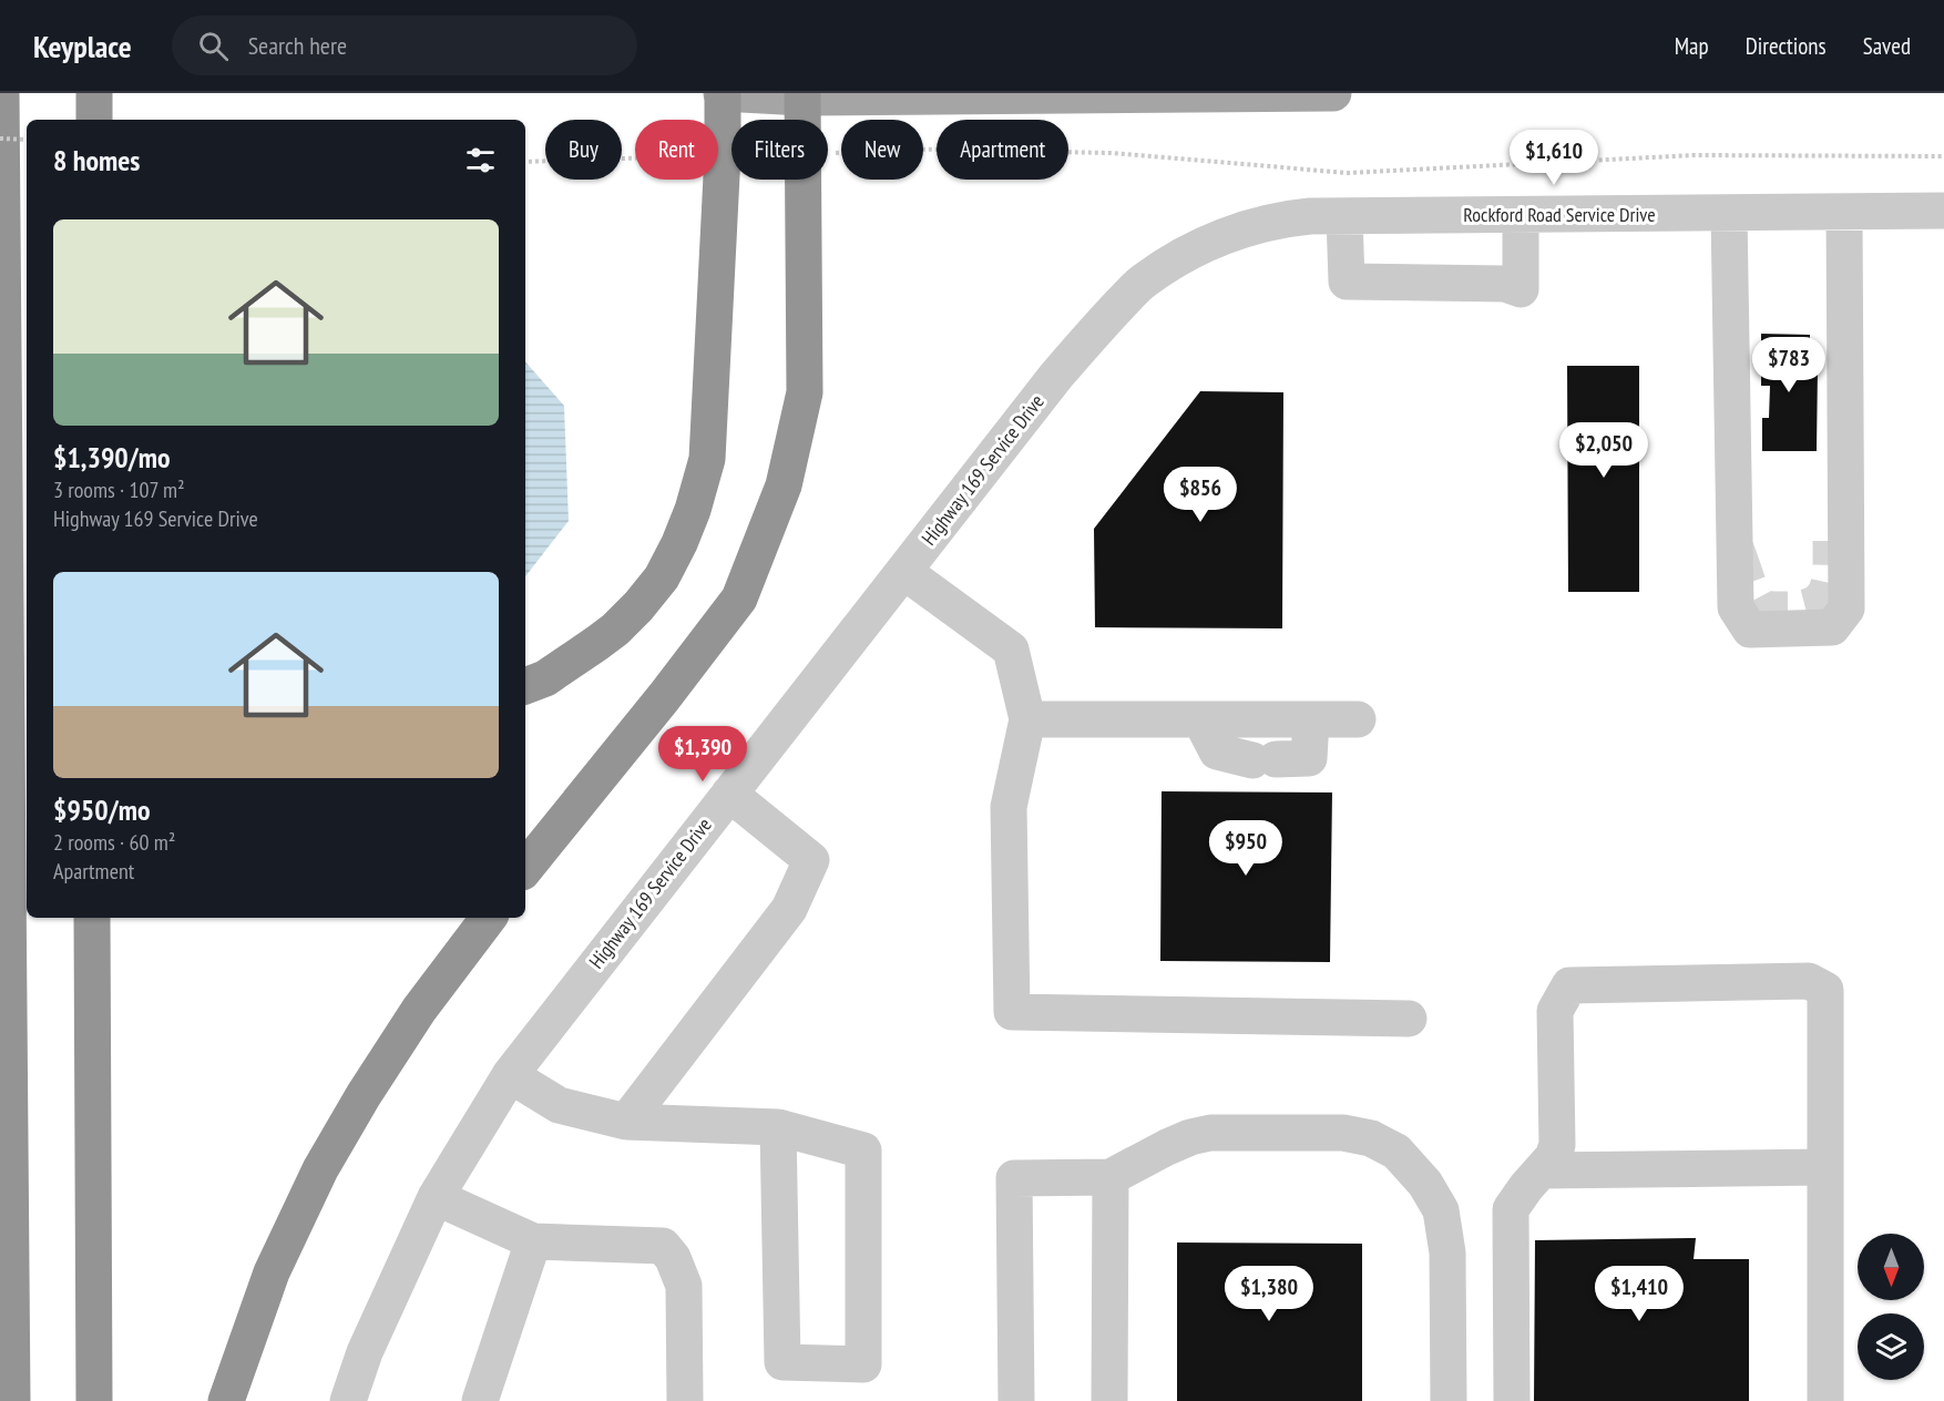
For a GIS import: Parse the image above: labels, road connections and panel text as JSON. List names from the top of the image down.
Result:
{
  "streets": {
    "street": ["Rockford Road Service Drive", "Highway 169 Service Drive"]
  },
  "crossings": [
    ["Rockford Road Service Drive", "Highway 169 Service Drive"]
  ],
  "north": "bottom",
  "page": {
    "header": "Keyplace",
    "search": "Search here",
    "nav": ["Map", "Directions", "Saved"],
    "chip": [
      "Buy",
      "Rent",
      "Filters",
      "New",
      "Apartment"
    ],
    "heading": "8 homes",
    "price": [
      "$1,610",
      "$783",
      "$2,050",
      "$856",
      "$1,390",
      "$950",
      "$1,380",
      "$1,410"
    ],
    "list": [
      {
        "name": "$1,390/mo",
        "note": "3 rooms · 107 m² · Highway 169 Service Drive"
      },
      {
        "name": "$950/mo",
        "note": "2 rooms · 60 m² · Apartment"
      }
    ]
  }
}
